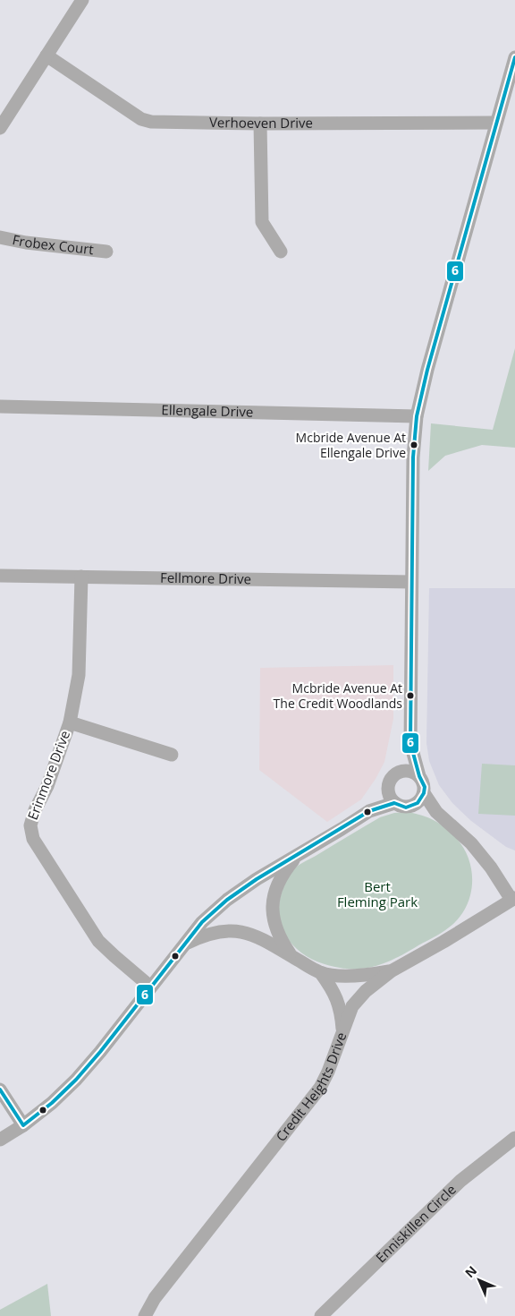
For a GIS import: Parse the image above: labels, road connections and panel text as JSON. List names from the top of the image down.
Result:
{
  "streets": {
    "street": [
      "Verhoeven Drive",
      "Frobex Court",
      "Ellengale Drive",
      "Fellmore Drive",
      "Erinmore Drive",
      "Credit Heights Drive",
      "Enniskillen Circle"
    ]
  },
  "crossings": [
    ["Fellmore Drive", "Erinmore Drive"]
  ],
  "parks": ["Bert Fleming Park"],
  "places": ["Mcbride Avenue At Ellengale Drive", "Mcbride Avenue At The Credit Woodlands"],
  "lines": ["transit line 6"],
  "north": "top left"
}
